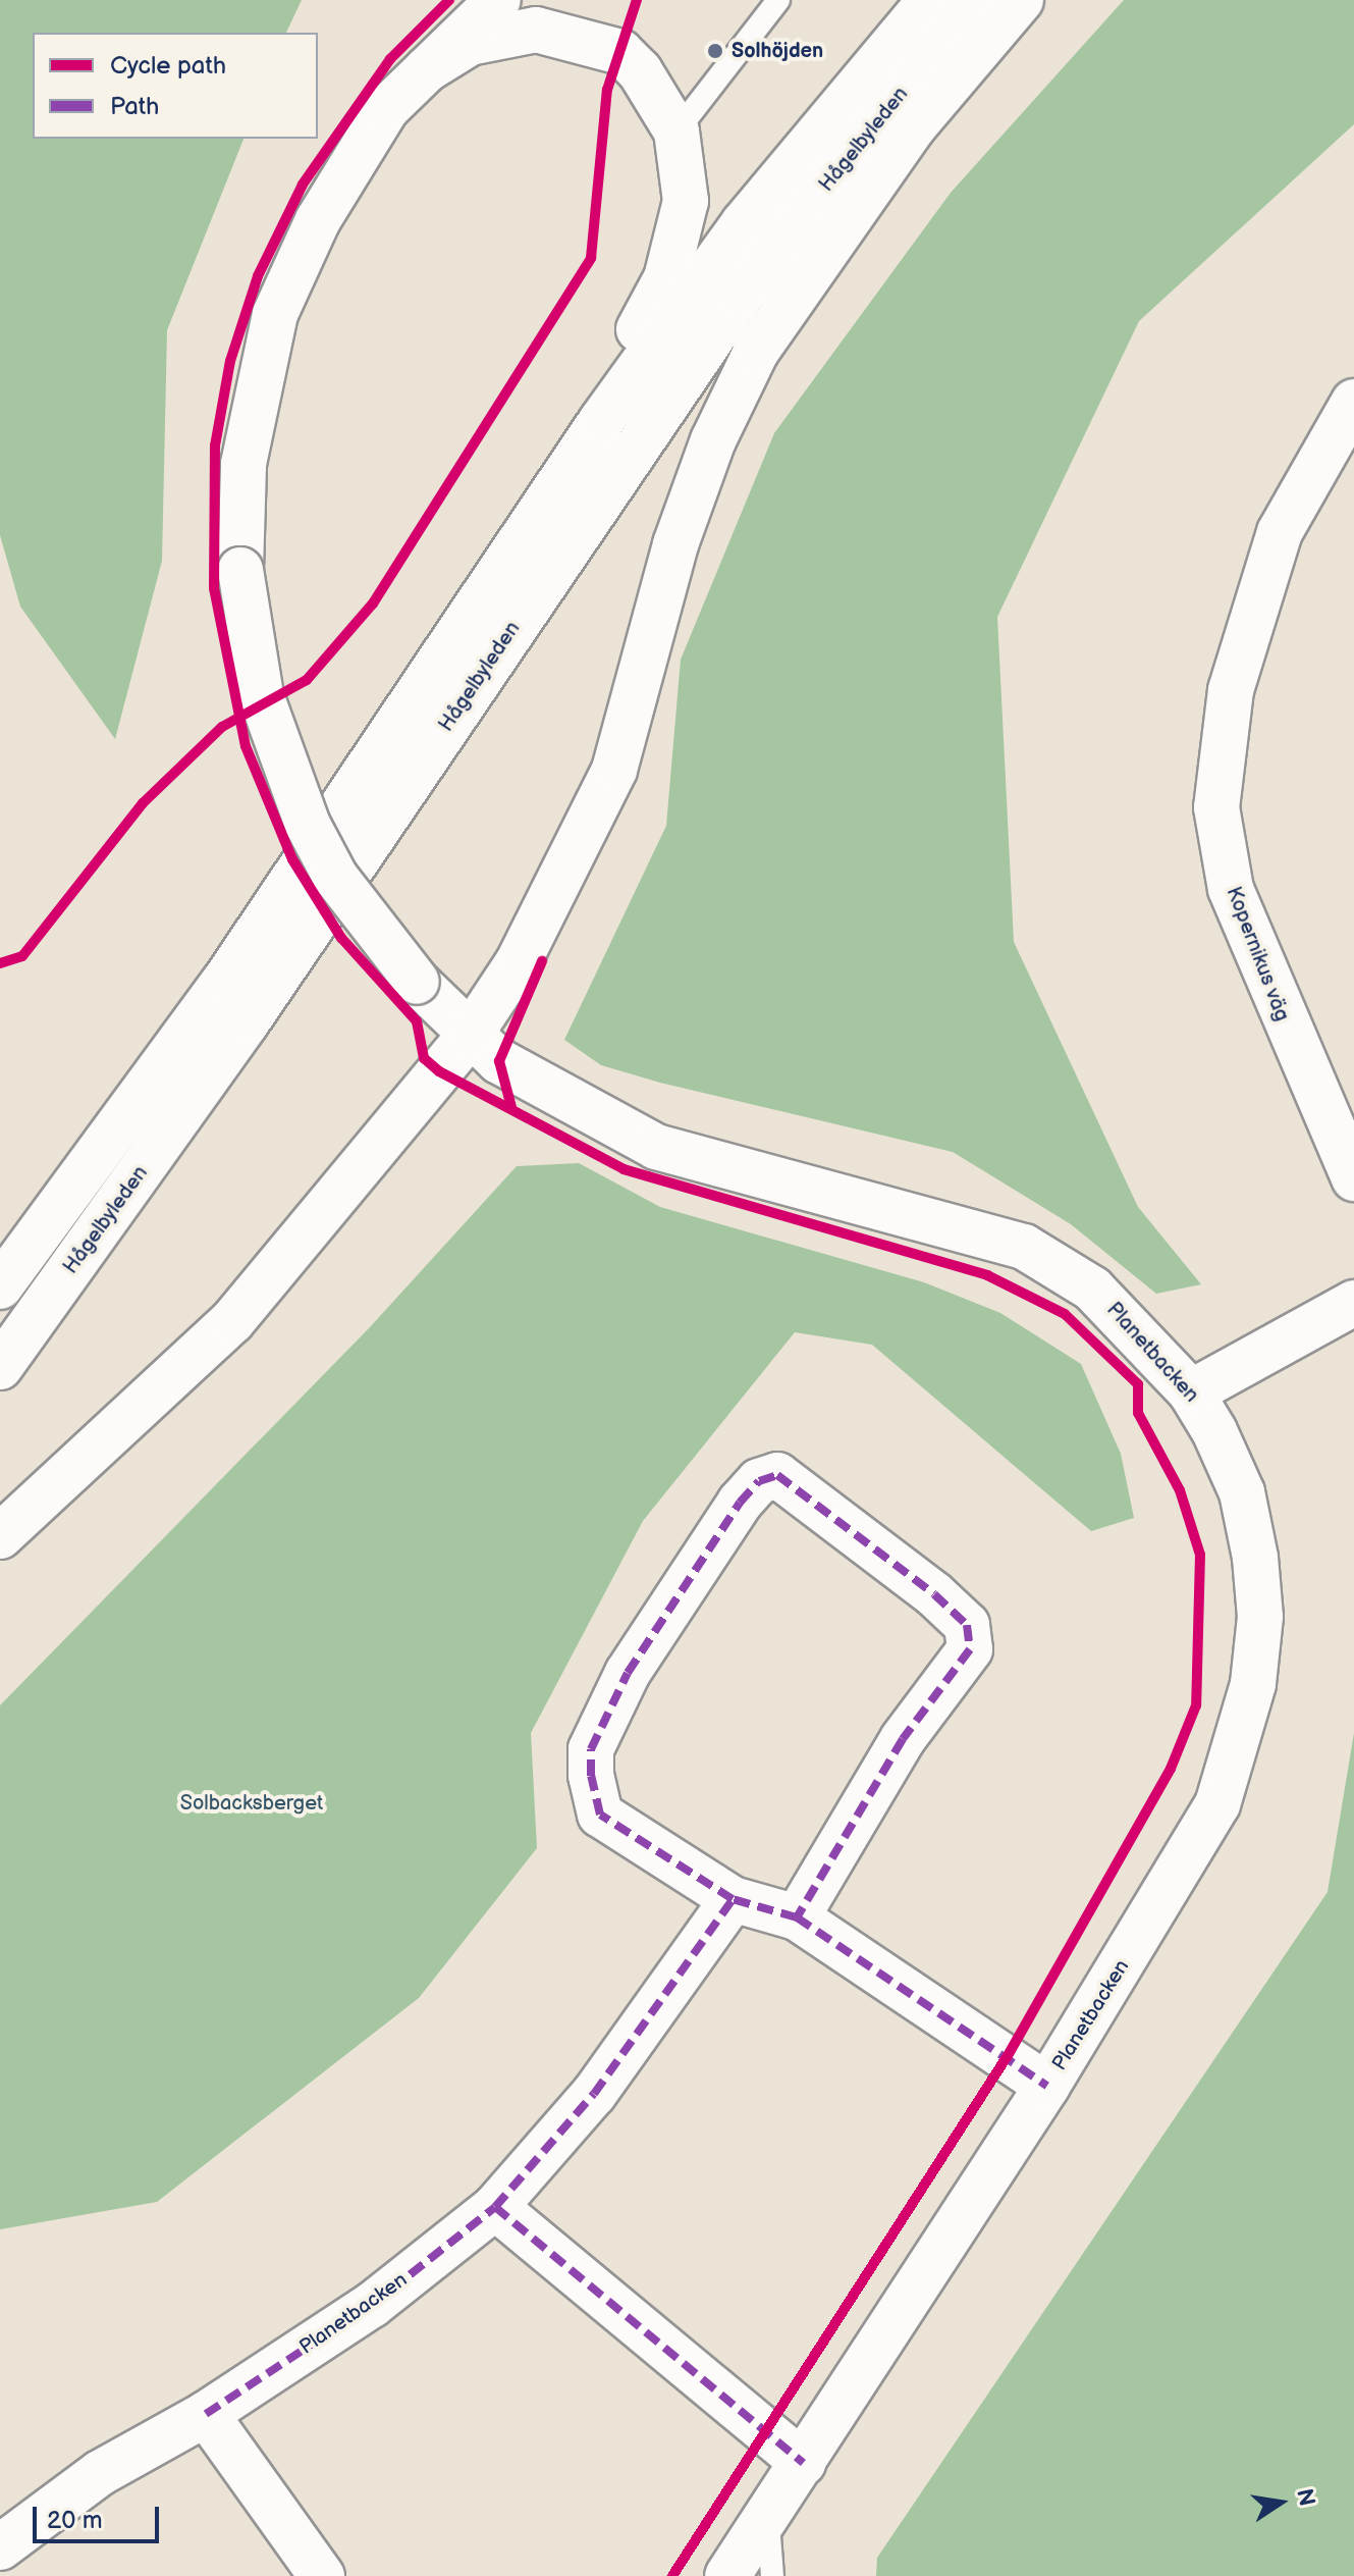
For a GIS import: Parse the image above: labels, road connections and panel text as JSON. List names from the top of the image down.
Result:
{
  "streets": {
    "main road": ["Hågelbyleden", "Kopernikus väg", "Planetbacken"]
  },
  "parks": ["Solbacksberget"],
  "places": ["Solhöjden"],
  "legend": ["Cycle path", "Path"],
  "scale_bar": "20 m",
  "north": "right"
}
